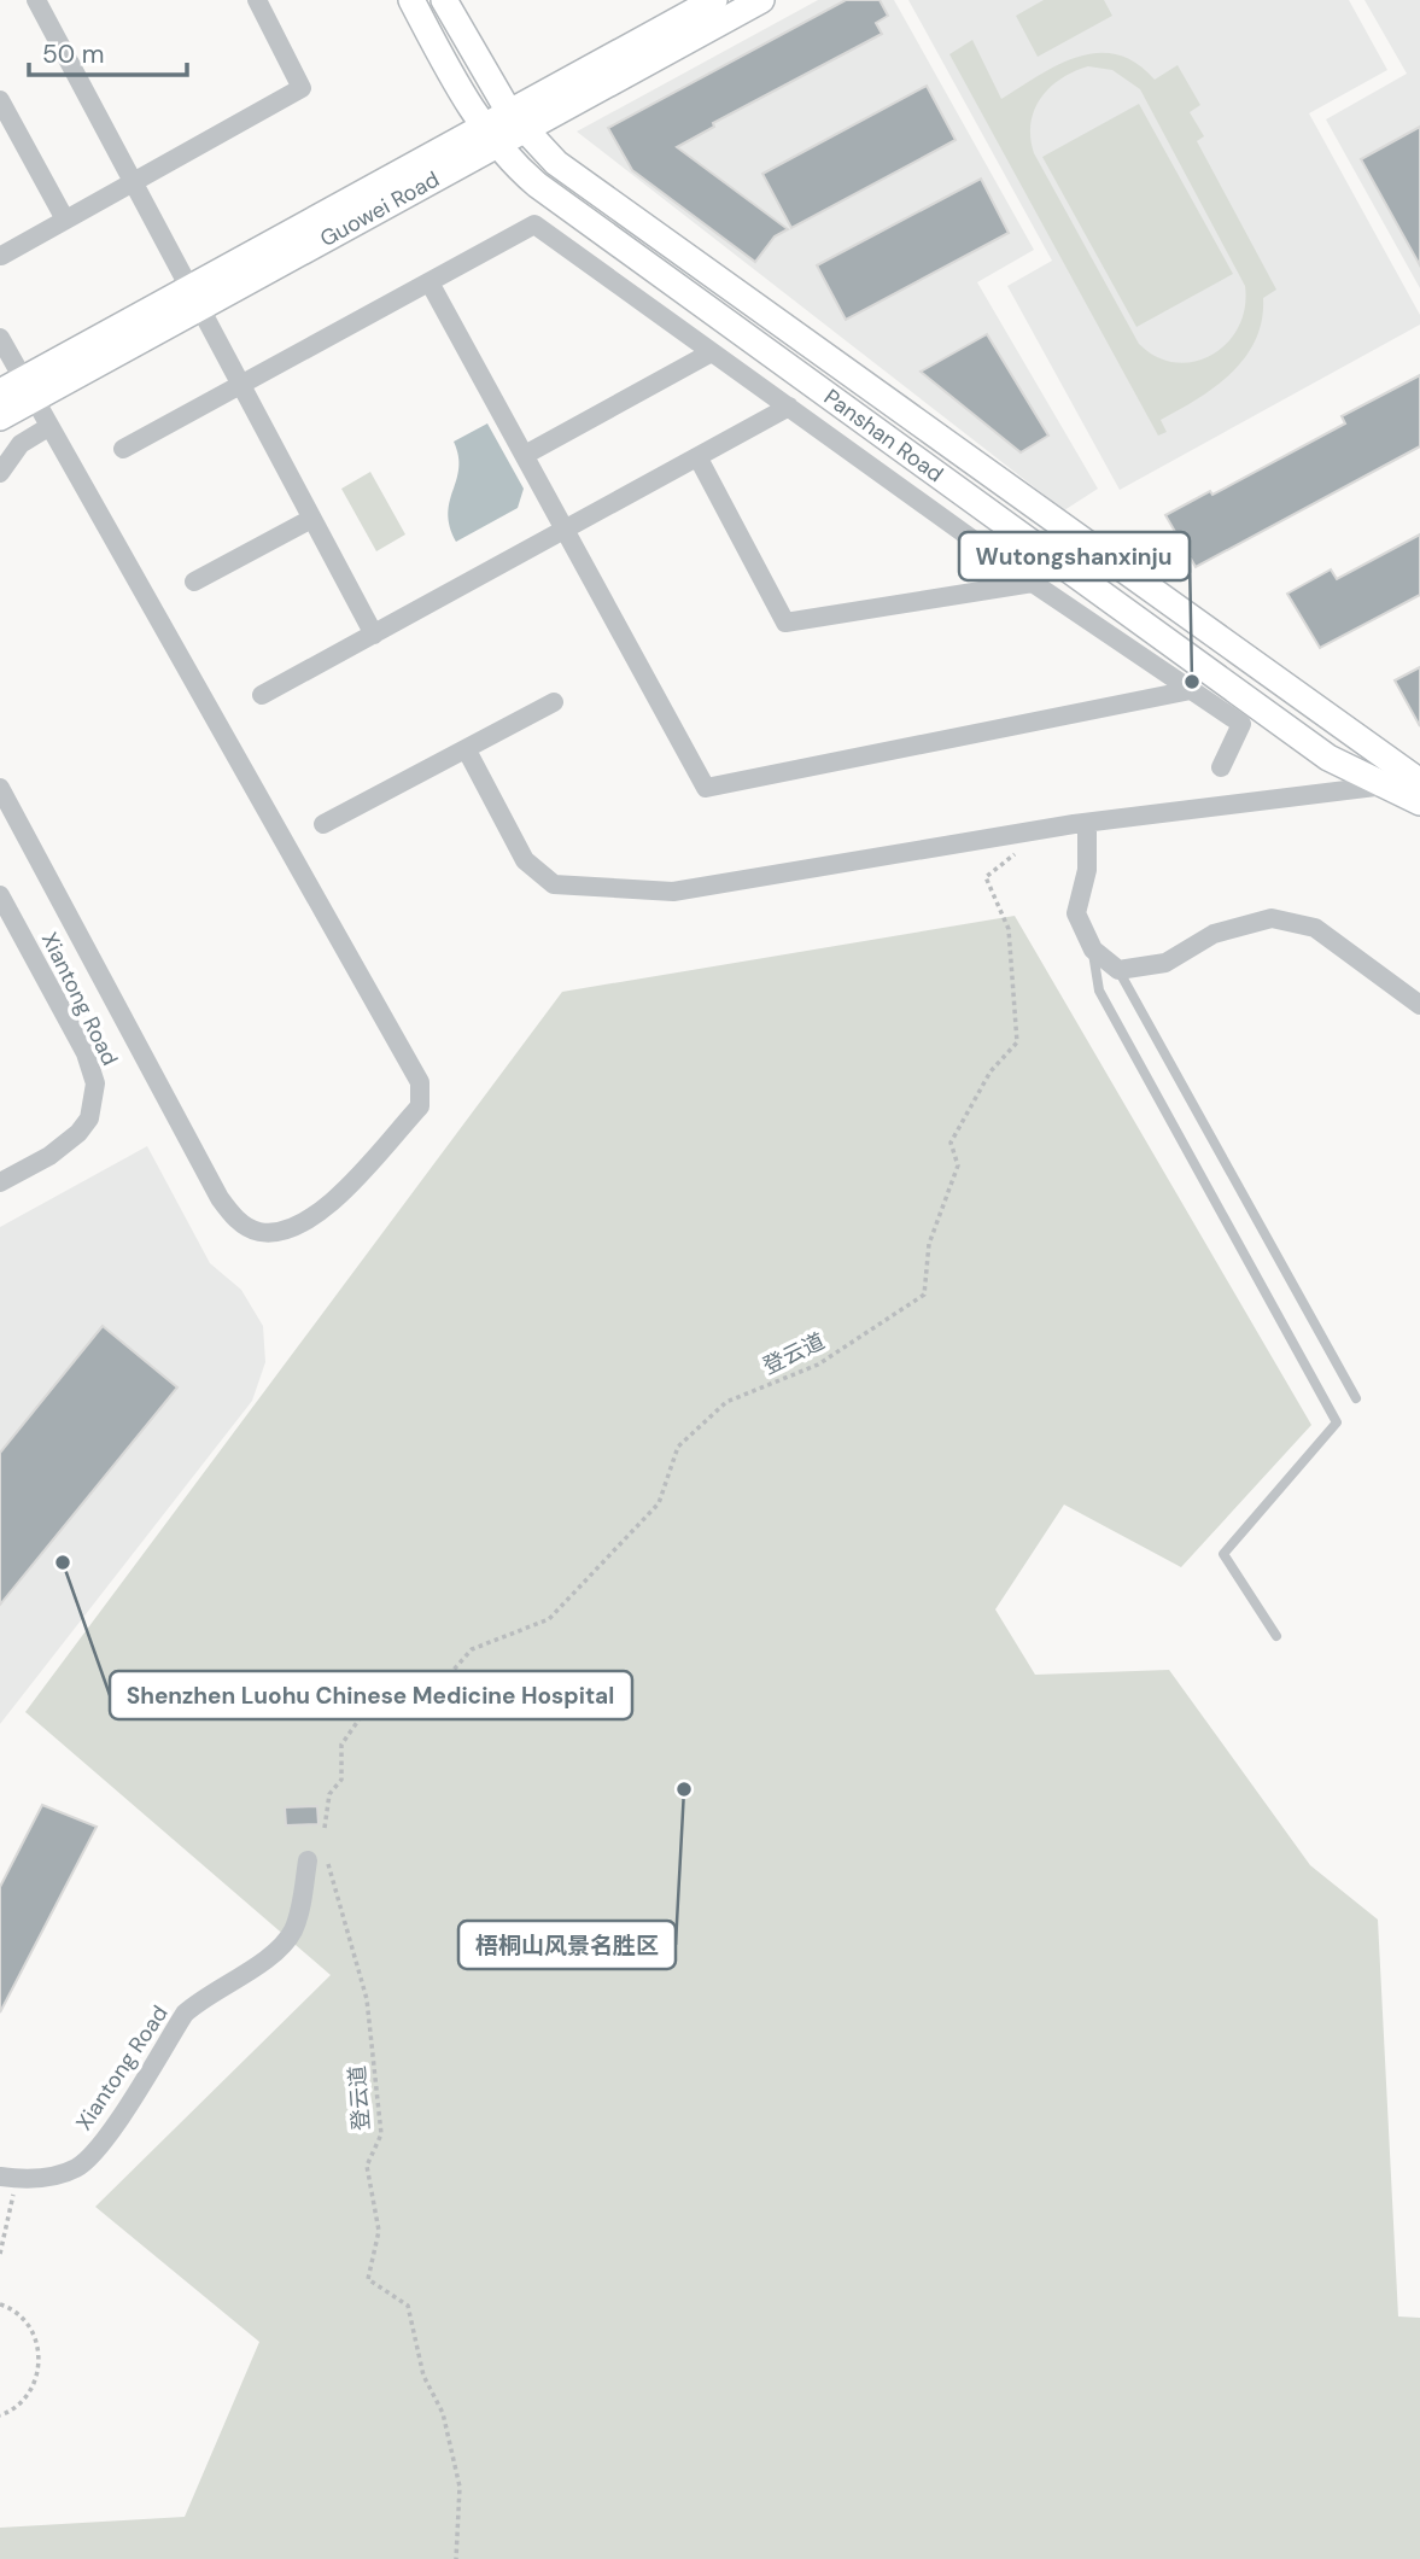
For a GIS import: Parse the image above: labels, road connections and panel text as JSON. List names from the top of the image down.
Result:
{
  "streets": {
    "street": ["Guowei Road", "Panshan Road", "Xiantong Road"],
    "path": ["登云道"]
  },
  "crossings": [
    ["Guowei Road", "Panshan Road"],
    ["Xiantong Road", "登云道"]
  ],
  "places": ["Wutongshanxinju", "Shenzhen Luohu Chinese Medicine Hospital", "梧桐山风景名胜区"],
  "scale_bar": "50 m"
}
